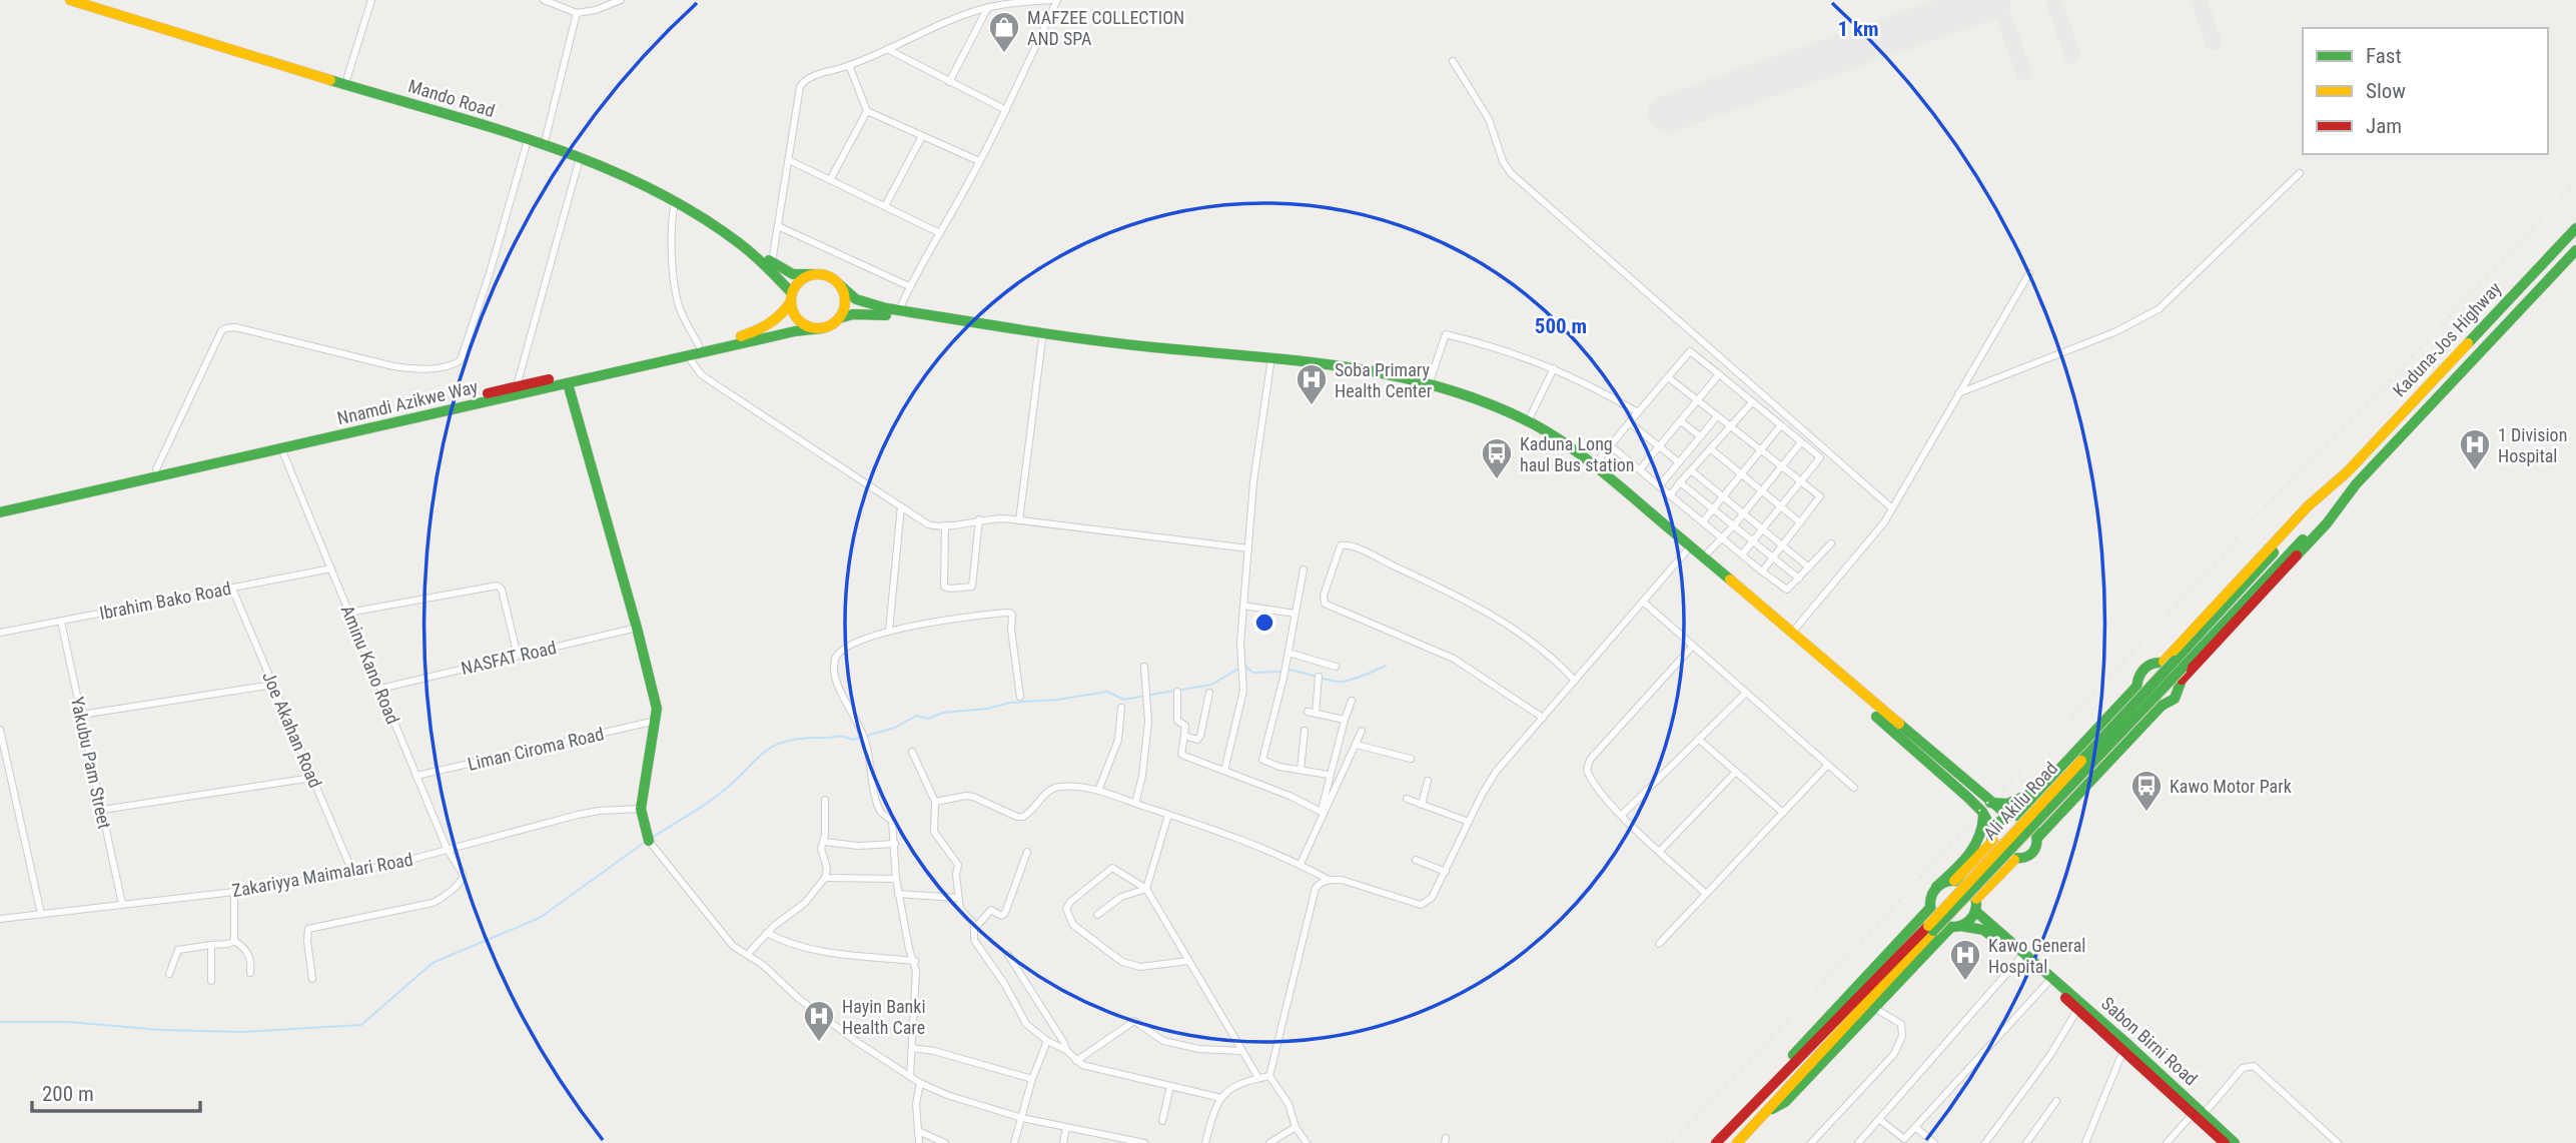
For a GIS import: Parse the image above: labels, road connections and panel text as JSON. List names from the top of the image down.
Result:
{
  "streets": {
    "main road": [
      "Mando Road",
      "Kaduna-Jos Highway",
      "Nnamdi Azikwe Way",
      "Ali Akilu Road",
      "Sabon Birni Road"
    ],
    "street": [
      "Ibrahim Bako Road",
      "NASFAT Road",
      "Aminu Kano Road",
      "Joe Akahan Road",
      "Liman Ciroma Road",
      "Yakubu Pam Street",
      "Zakariyya Maimalari Road"
    ]
  },
  "crossings": [
    ["Mando Road", "Nnamdi Azikwe Way"],
    ["Kaduna-Jos Highway", "Ali Akilu Road"],
    ["Nnamdi Azikwe Way", "Aminu Kano Road"],
    ["Ibrahim Bako Road", "Aminu Kano Road"],
    ["Ibrahim Bako Road", "Joe Akahan Road"],
    ["Ibrahim Bako Road", "Yakubu Pam Street"],
    ["NASFAT Road", "Aminu Kano Road"],
    ["Aminu Kano Road", "Liman Ciroma Road"],
    ["Aminu Kano Road", "Zakariyya Maimalari Road"],
    ["Joe Akahan Road", "Zakariyya Maimalari Road"],
    ["Yakubu Pam Street", "Zakariyya Maimalari Road"]
  ],
  "places": {
    "shop": ["MAFZEE COLLECTION AND SPA"],
    "hospital": [
      "Soba Primary Health Center",
      "1 Division Hospital",
      "Kawo General Hospital",
      "Hayin Banki Health Care"
    ],
    "bus stop": ["Kaduna Long haul Bus station", "Kawo Motor Park"]
  },
  "legend": ["Fast", "Slow", "Jam"],
  "scale_bar": "200 m",
  "rings": ["1 km", "500 m"]
}
